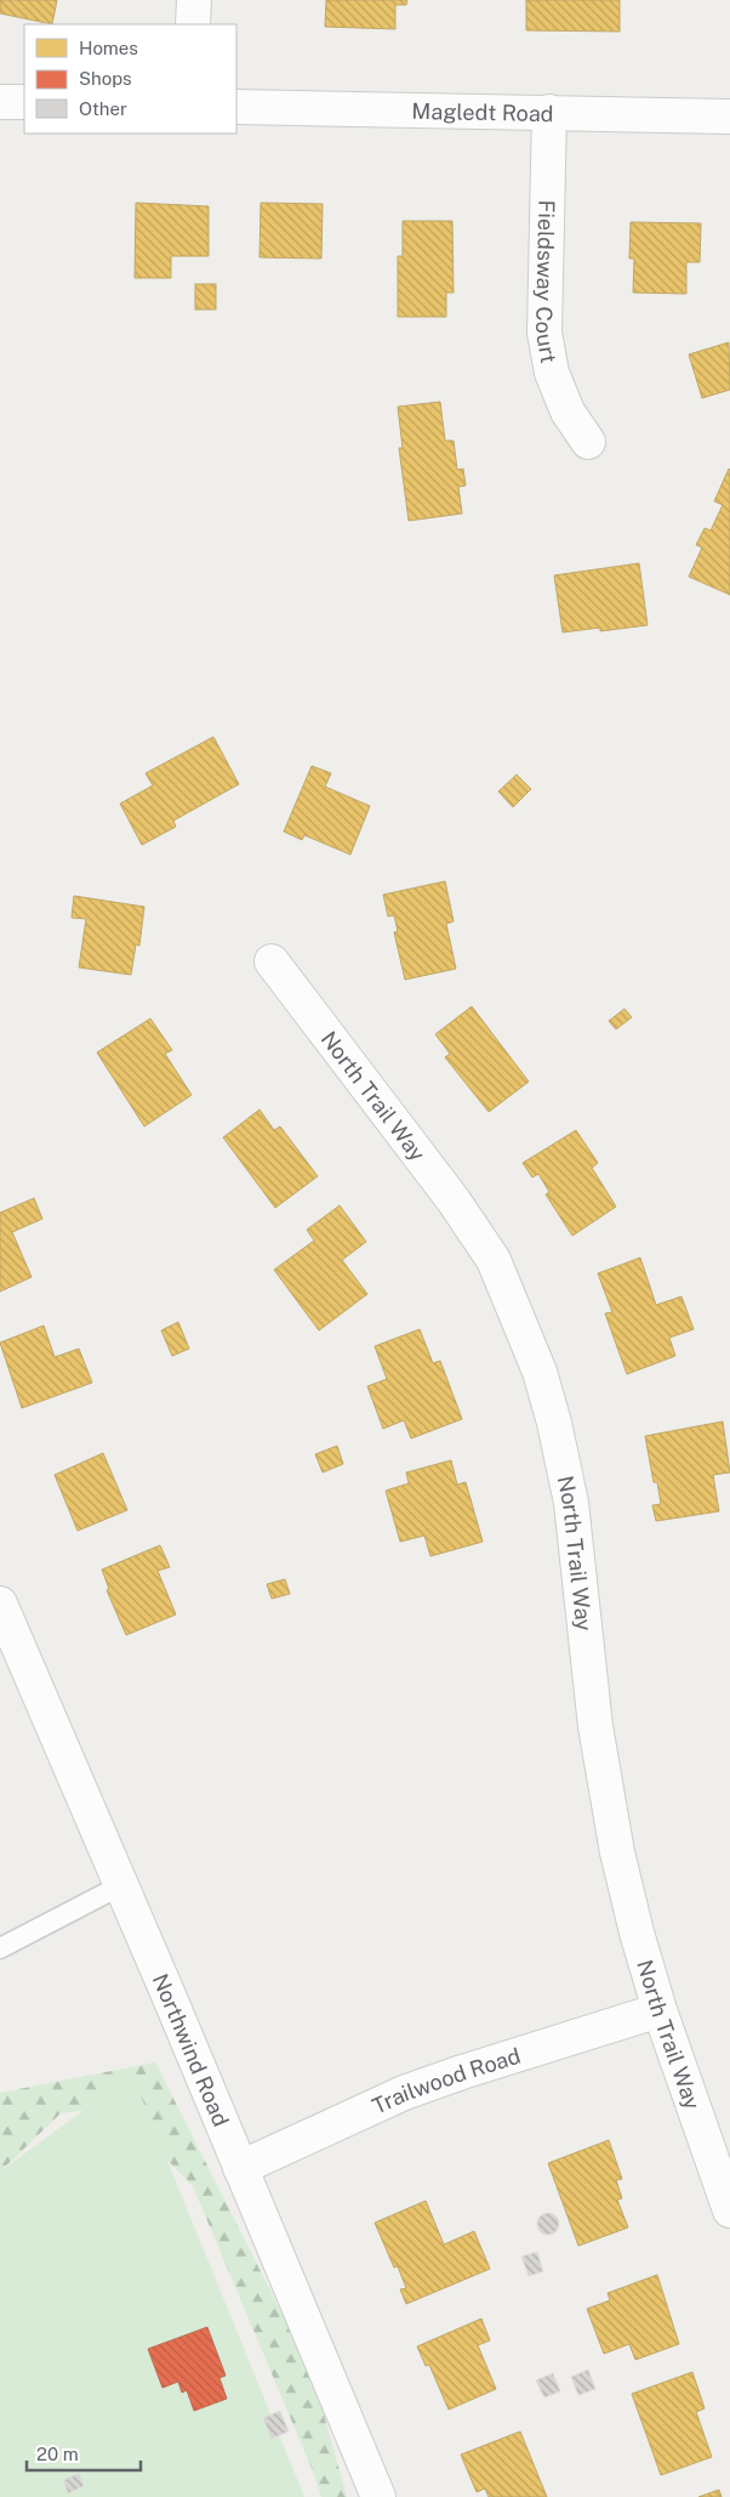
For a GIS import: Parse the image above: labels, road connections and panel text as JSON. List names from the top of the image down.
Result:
{
  "streets": {
    "street": [
      "Magledt Road",
      "Fieldsway Court",
      "North Trail Way",
      "Northwind Road",
      "Trailwood Road"
    ]
  },
  "crossings": [
    ["Magledt Road", "Fieldsway Court"],
    ["North Trail Way", "Trailwood Road"],
    ["Northwind Road", "Trailwood Road"]
  ],
  "legend": ["Homes", "Shops", "Other"],
  "scale_bar": "20 m"
}
